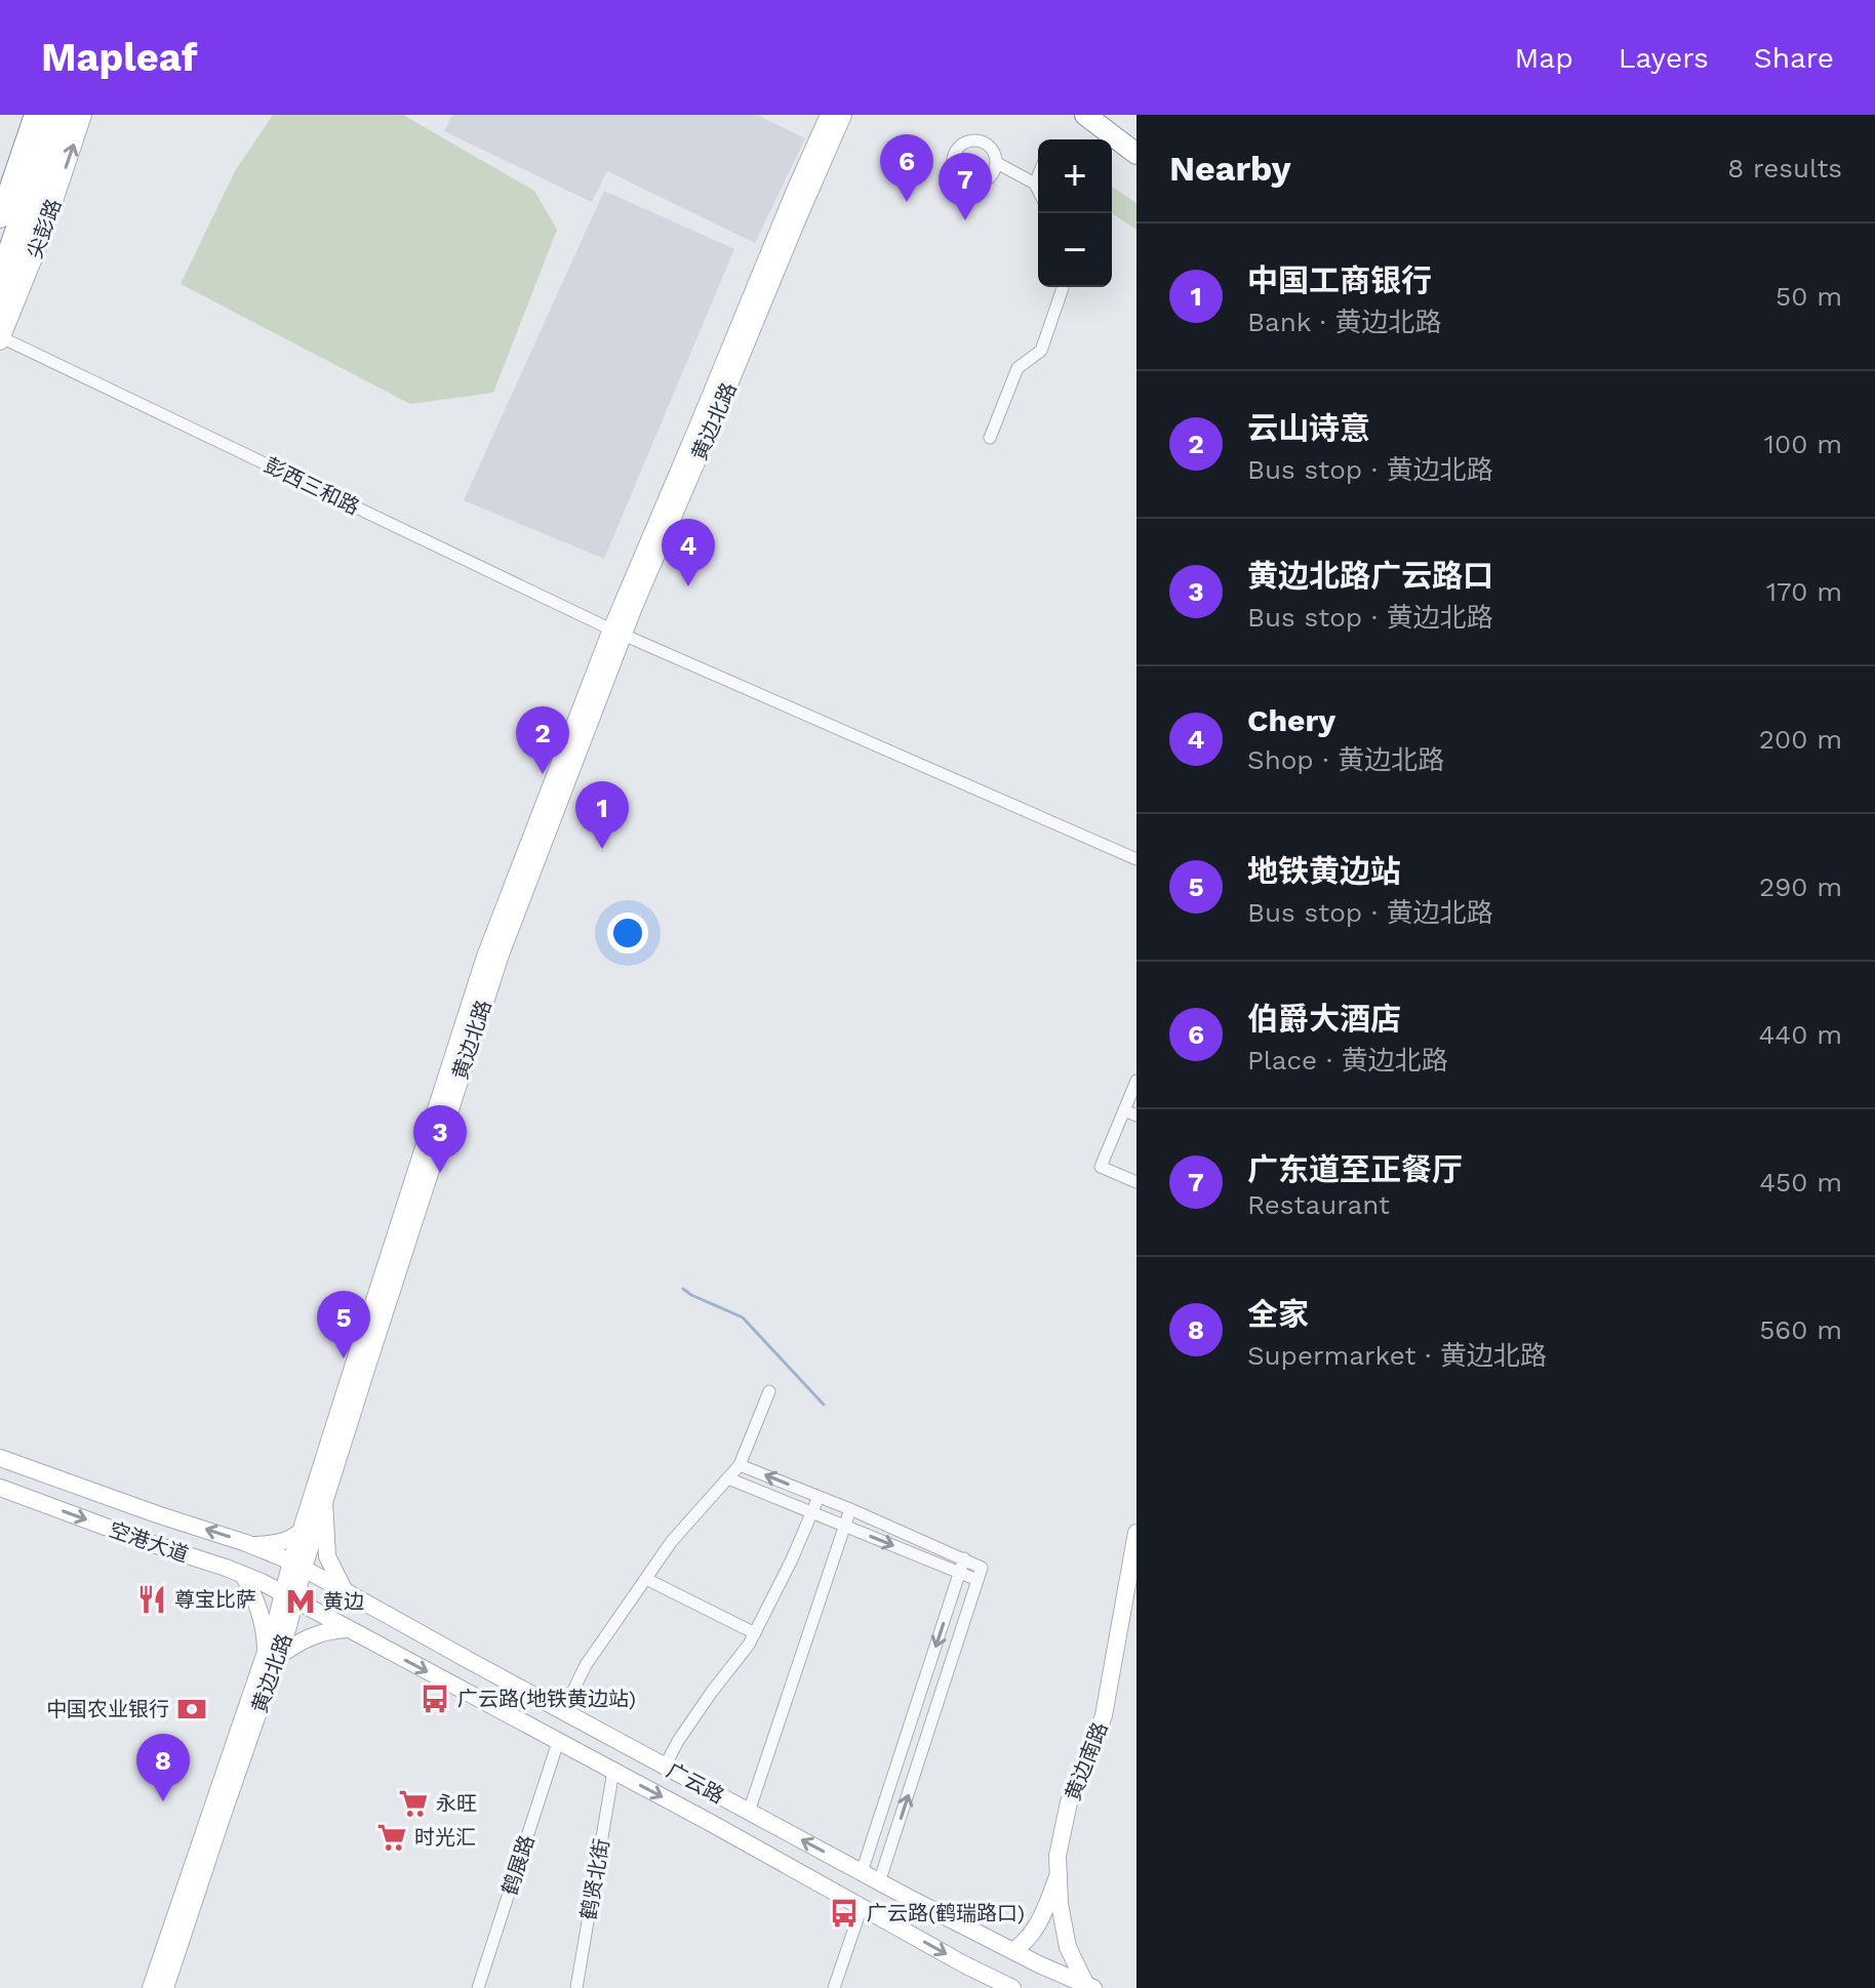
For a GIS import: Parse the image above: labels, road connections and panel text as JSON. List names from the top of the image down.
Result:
{
  "streets": {
    "street": [
      "尖彭路",
      "黄边北路",
      "彭西三和路",
      "空港大道",
      "黄边南路",
      "广云路",
      "鹤展路",
      "鹤贤北街"
    ]
  },
  "crossings": [
    ["尖彭路", "彭西三和路"],
    ["黄边北路", "彭西三和路"],
    ["黄边北路", "空港大道"],
    ["黄边北路", "广云路"],
    ["空港大道", "广云路"],
    ["黄边南路", "广云路"],
    ["广云路", "鹤展路"],
    ["广云路", "鹤贤北街"]
  ],
  "places": {
    "restaurant": ["尊宝比萨"],
    "metro station": ["黄边"],
    "bus stop": ["广云路(地铁黄边站)", "广云路(鹤瑞路口)"],
    "bank": ["中国农业银行"],
    "supermarket": ["永旺", "时光汇"]
  },
  "page": {
    "header": "Mapleaf",
    "nav": ["Map", "Layers", "Share"],
    "heading": ["Nearby", "8 results"],
    "pins": [
      "6",
      "7",
      "4",
      "2",
      "1",
      "3",
      "5",
      "8"
    ],
    "map_buttons": ["+", "−"],
    "list": [
      {
        "mark": "1",
        "name": "中国工商银行",
        "note": "Bank · 黄边北路",
        "value": "50 m"
      },
      {
        "mark": "2",
        "name": "云山诗意",
        "note": "Bus stop · 黄边北路",
        "value": "100 m"
      },
      {
        "mark": "3",
        "name": "黄边北路广云路口",
        "note": "Bus stop · 黄边北路",
        "value": "170 m"
      },
      {
        "mark": "4",
        "name": "Chery",
        "note": "Shop · 黄边北路",
        "value": "200 m"
      },
      {
        "mark": "5",
        "name": "地铁黄边站",
        "note": "Bus stop · 黄边北路",
        "value": "290 m"
      },
      {
        "mark": "6",
        "name": "伯爵大酒店",
        "note": "Place · 黄边北路",
        "value": "440 m"
      },
      {
        "mark": "7",
        "name": "广东道至正餐厅",
        "note": "Restaurant",
        "value": "450 m"
      },
      {
        "mark": "8",
        "name": "全家",
        "note": "Supermarket · 黄边北路",
        "value": "560 m"
      }
    ]
  }
}
